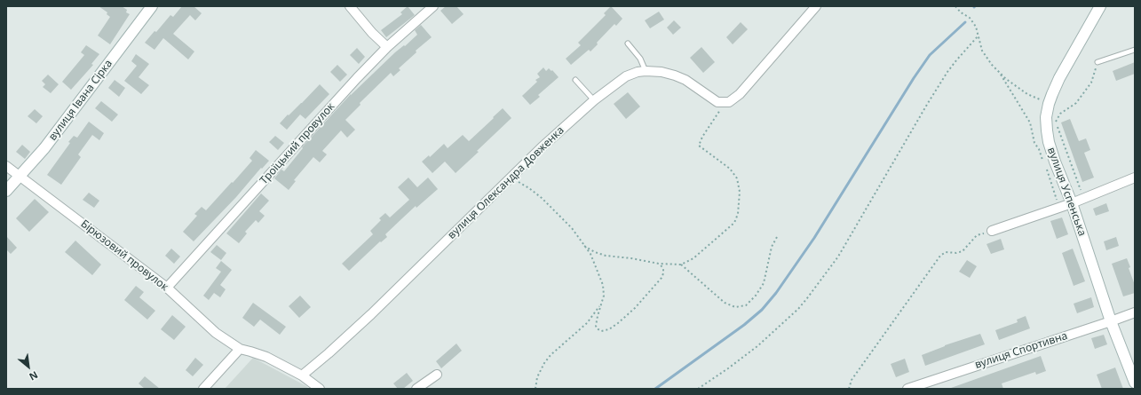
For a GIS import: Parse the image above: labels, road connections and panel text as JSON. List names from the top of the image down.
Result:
{
  "streets": {
    "street": [
      "вулиця Івана Сірка",
      "Троїцький провулок",
      "вулиця Олександра Довженка",
      "вулиця Успенська",
      "Бірюзовий провулок",
      "вулиця Спортивна"
    ]
  },
  "crossings": [
    ["вулиця Івана Сірка", "Бірюзовий провулок"],
    ["Троїцький провулок", "Бірюзовий провулок"],
    ["вулиця Успенська", "вулиця Спортивна"]
  ],
  "north": "bottom right"
}
